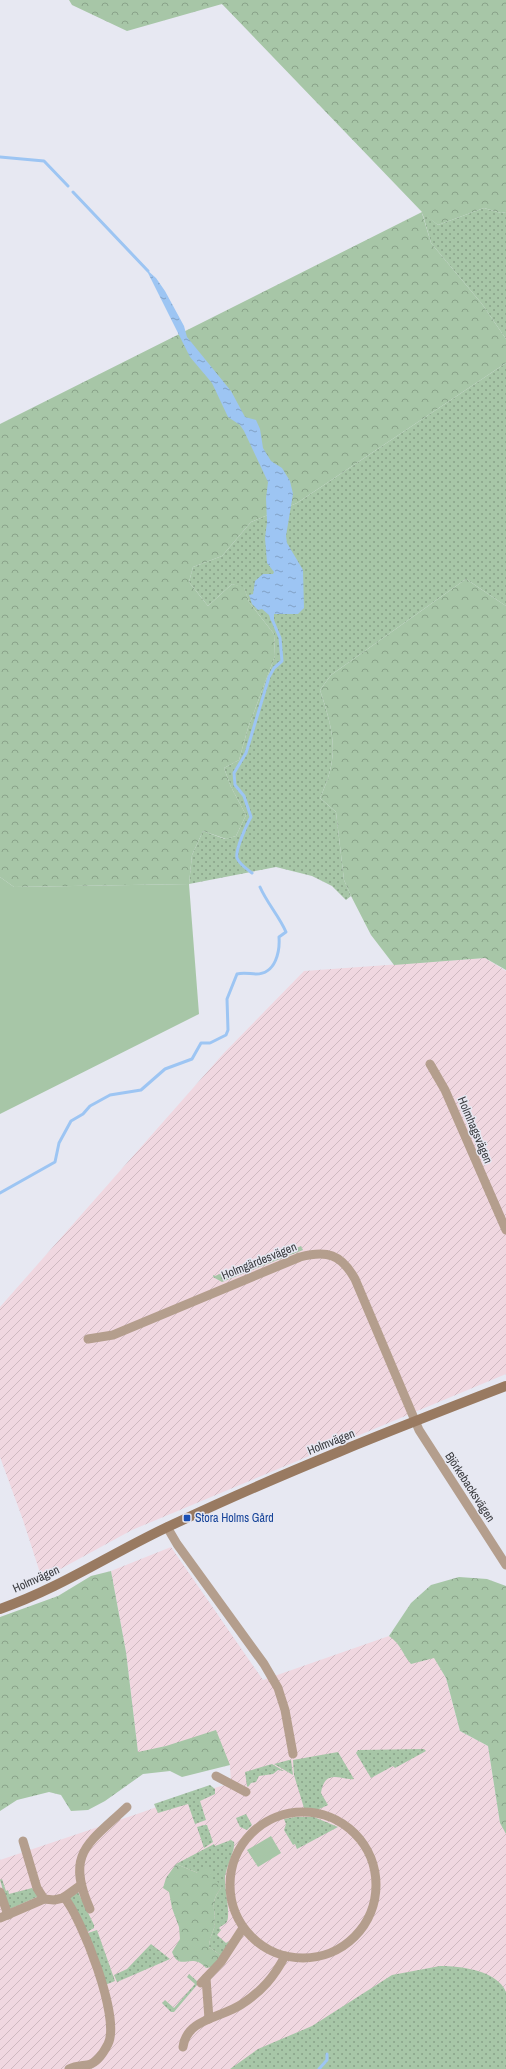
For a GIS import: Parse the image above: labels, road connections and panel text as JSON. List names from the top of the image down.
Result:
{
  "streets": {
    "street": [
      "Holmhagsvägen",
      "Holmgärdesvägen",
      "Holmvägen",
      "Björkebacksvägen"
    ]
  },
  "crossings": [
    ["Holmgärdesvägen", "Holmvägen"],
    ["Holmgärdesvägen", "Björkebacksvägen"],
    ["Holmvägen", "Björkebacksvägen"]
  ],
  "places": {
    "transit": ["Stora Holms Gård"]
  }
}
